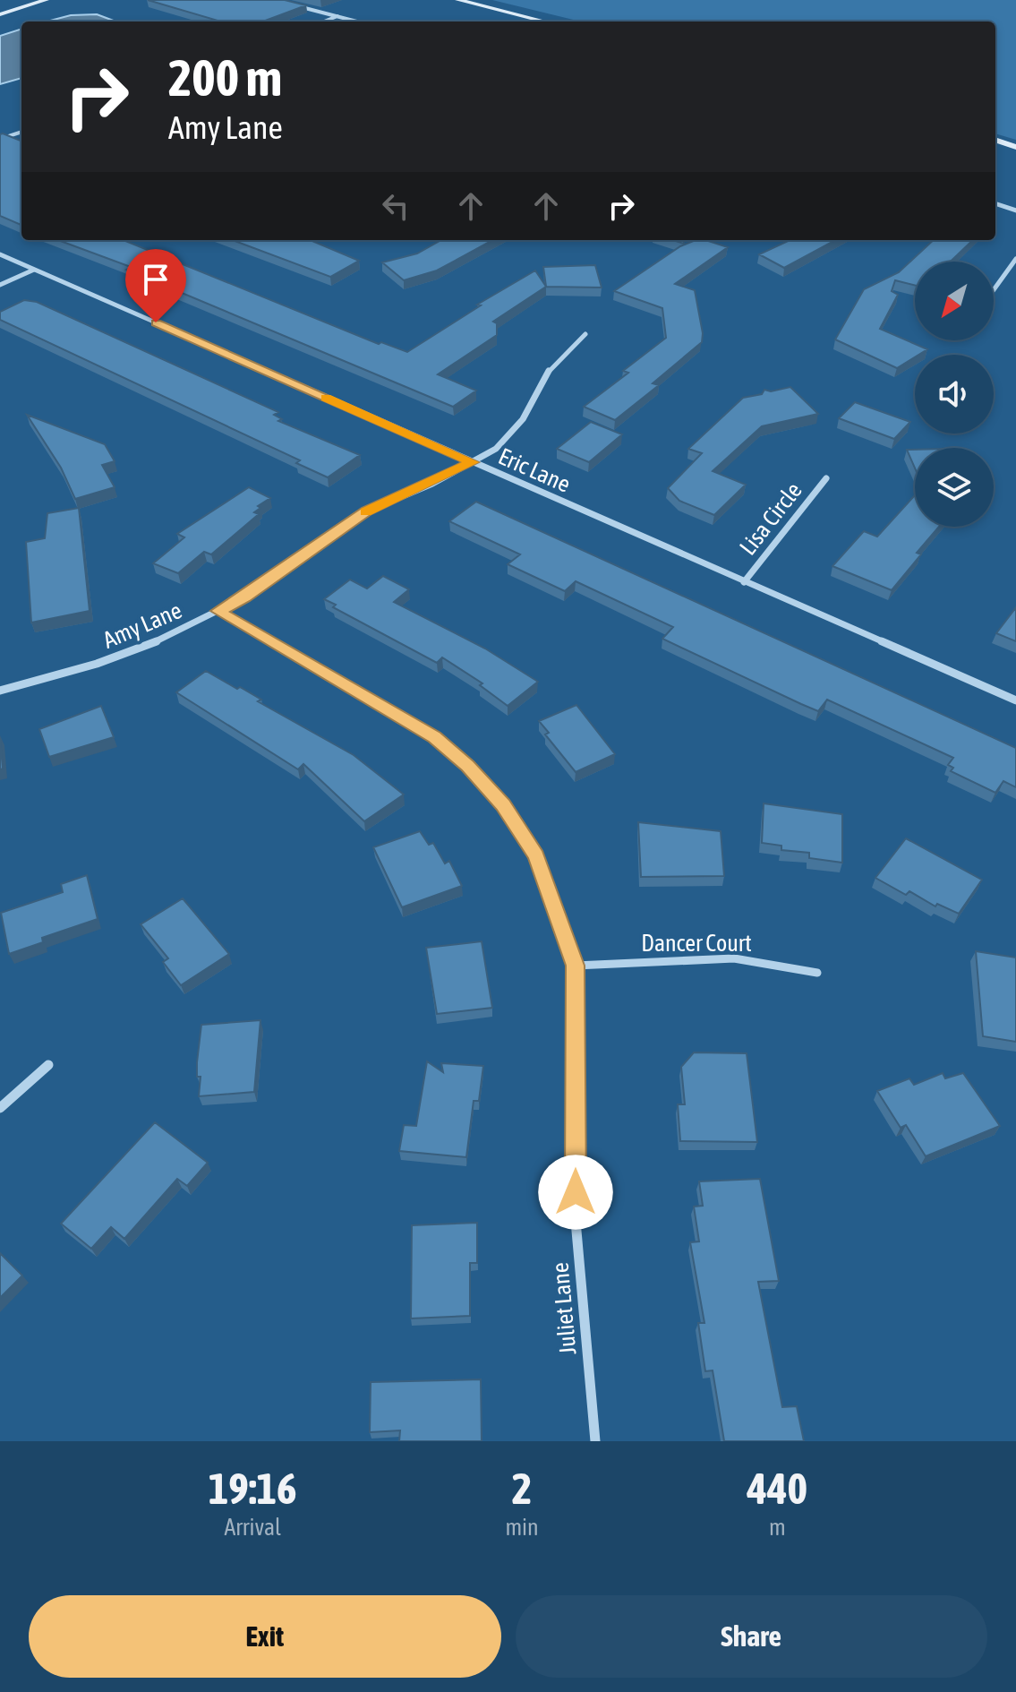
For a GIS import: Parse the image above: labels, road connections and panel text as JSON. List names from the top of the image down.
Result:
{
  "streets": {
    "street": [
      "Eric Lane",
      "Lisa Circle",
      "Amy Lane",
      "Dancer Court",
      "Juliet Lane"
    ]
  },
  "crossings": [
    ["Eric Lane", "Lisa Circle"],
    ["Eric Lane", "Amy Lane"],
    ["Amy Lane", "Juliet Lane"],
    ["Dancer Court", "Juliet Lane"]
  ],
  "north": "bottom left",
  "page": {
    "turn": ["200 m", "Amy Lane"],
    "eta": [
      "19:16",
      "Arrival",
      "2",
      "min",
      "440",
      "m"
    ],
    "buttons": ["Exit", "Share"]
  }
}
